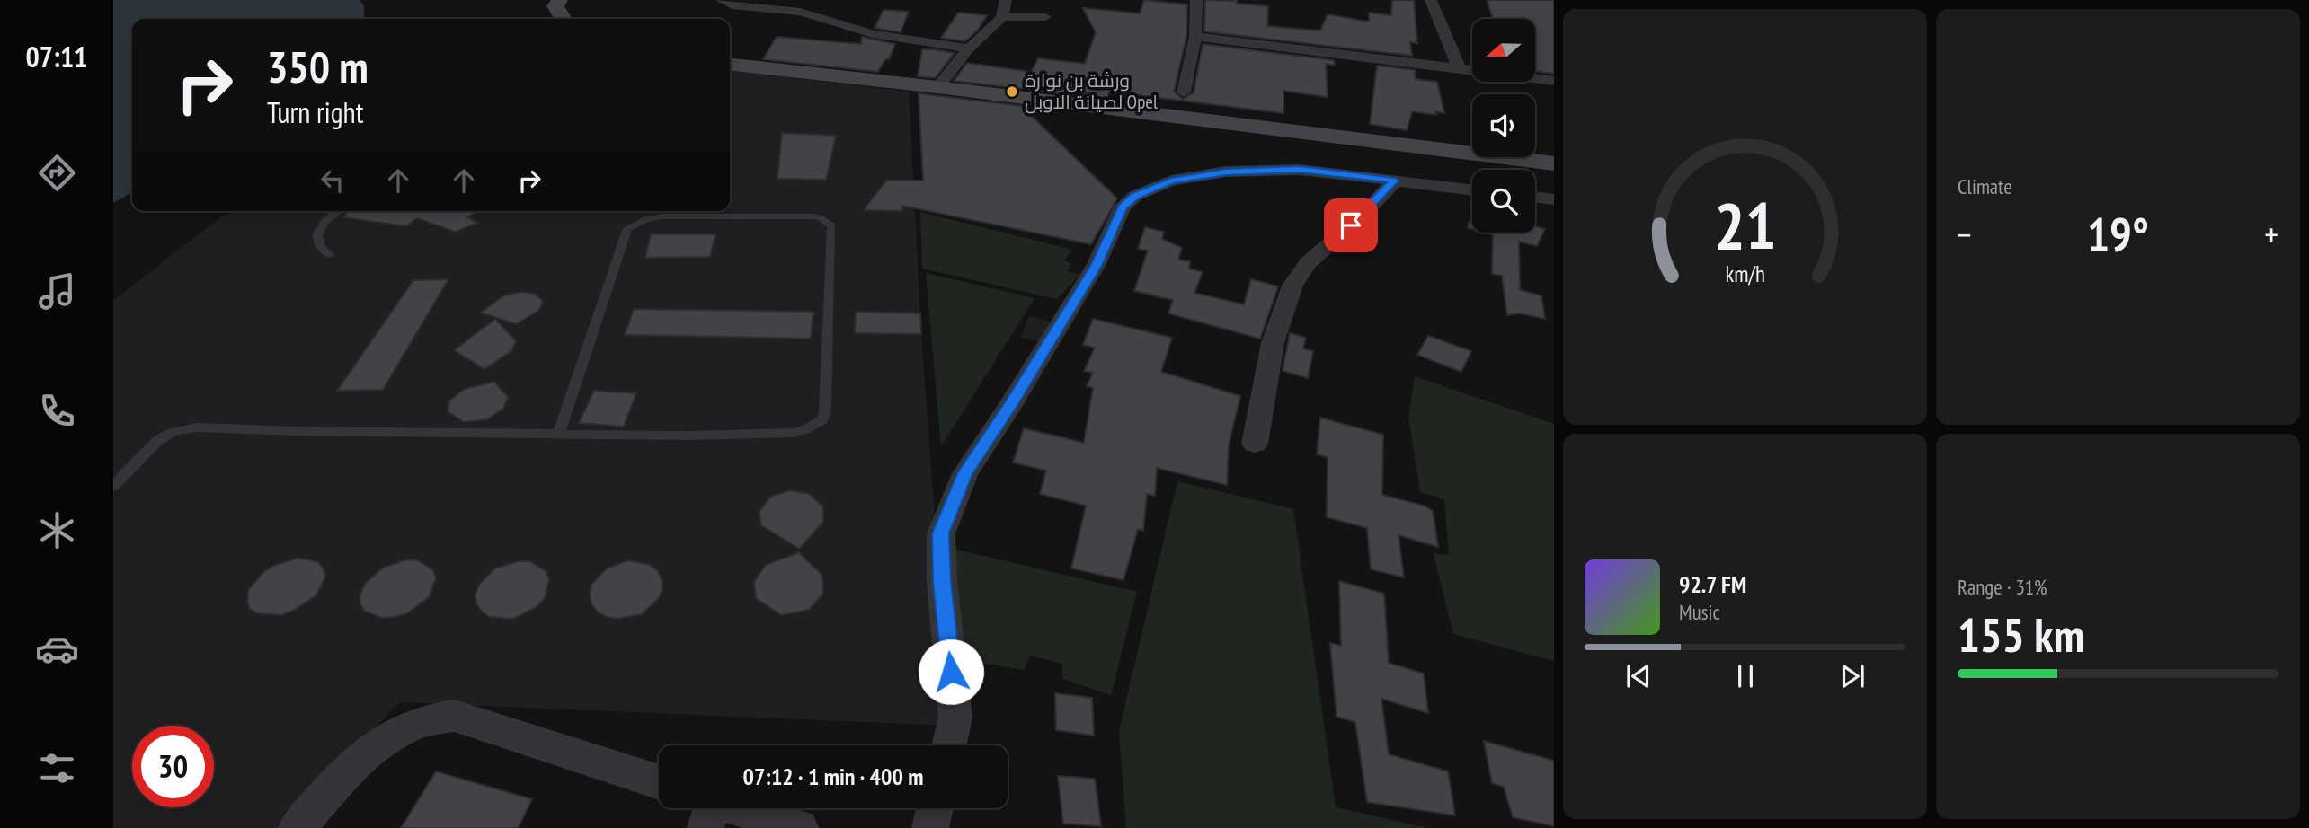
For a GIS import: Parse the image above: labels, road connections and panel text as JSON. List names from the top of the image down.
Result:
{
  "places": ["ورشة بن نوارة لصيانة الاوبل Opel"],
  "north": "left",
  "page": {
    "tabs": "07:11",
    "tile": [
      "Climate",
      ["Range · 31%", "155 km"]
    ],
    "turn": ["350 m", "Turn right"],
    "heat": ["−", "19°", "+"],
    "song": ["92.7 FM", "Music"],
    "limit": "30",
    "trip": "07:12 · 1 min · 400 m",
    "gauge": ["21", "km/h"]
  }
}
